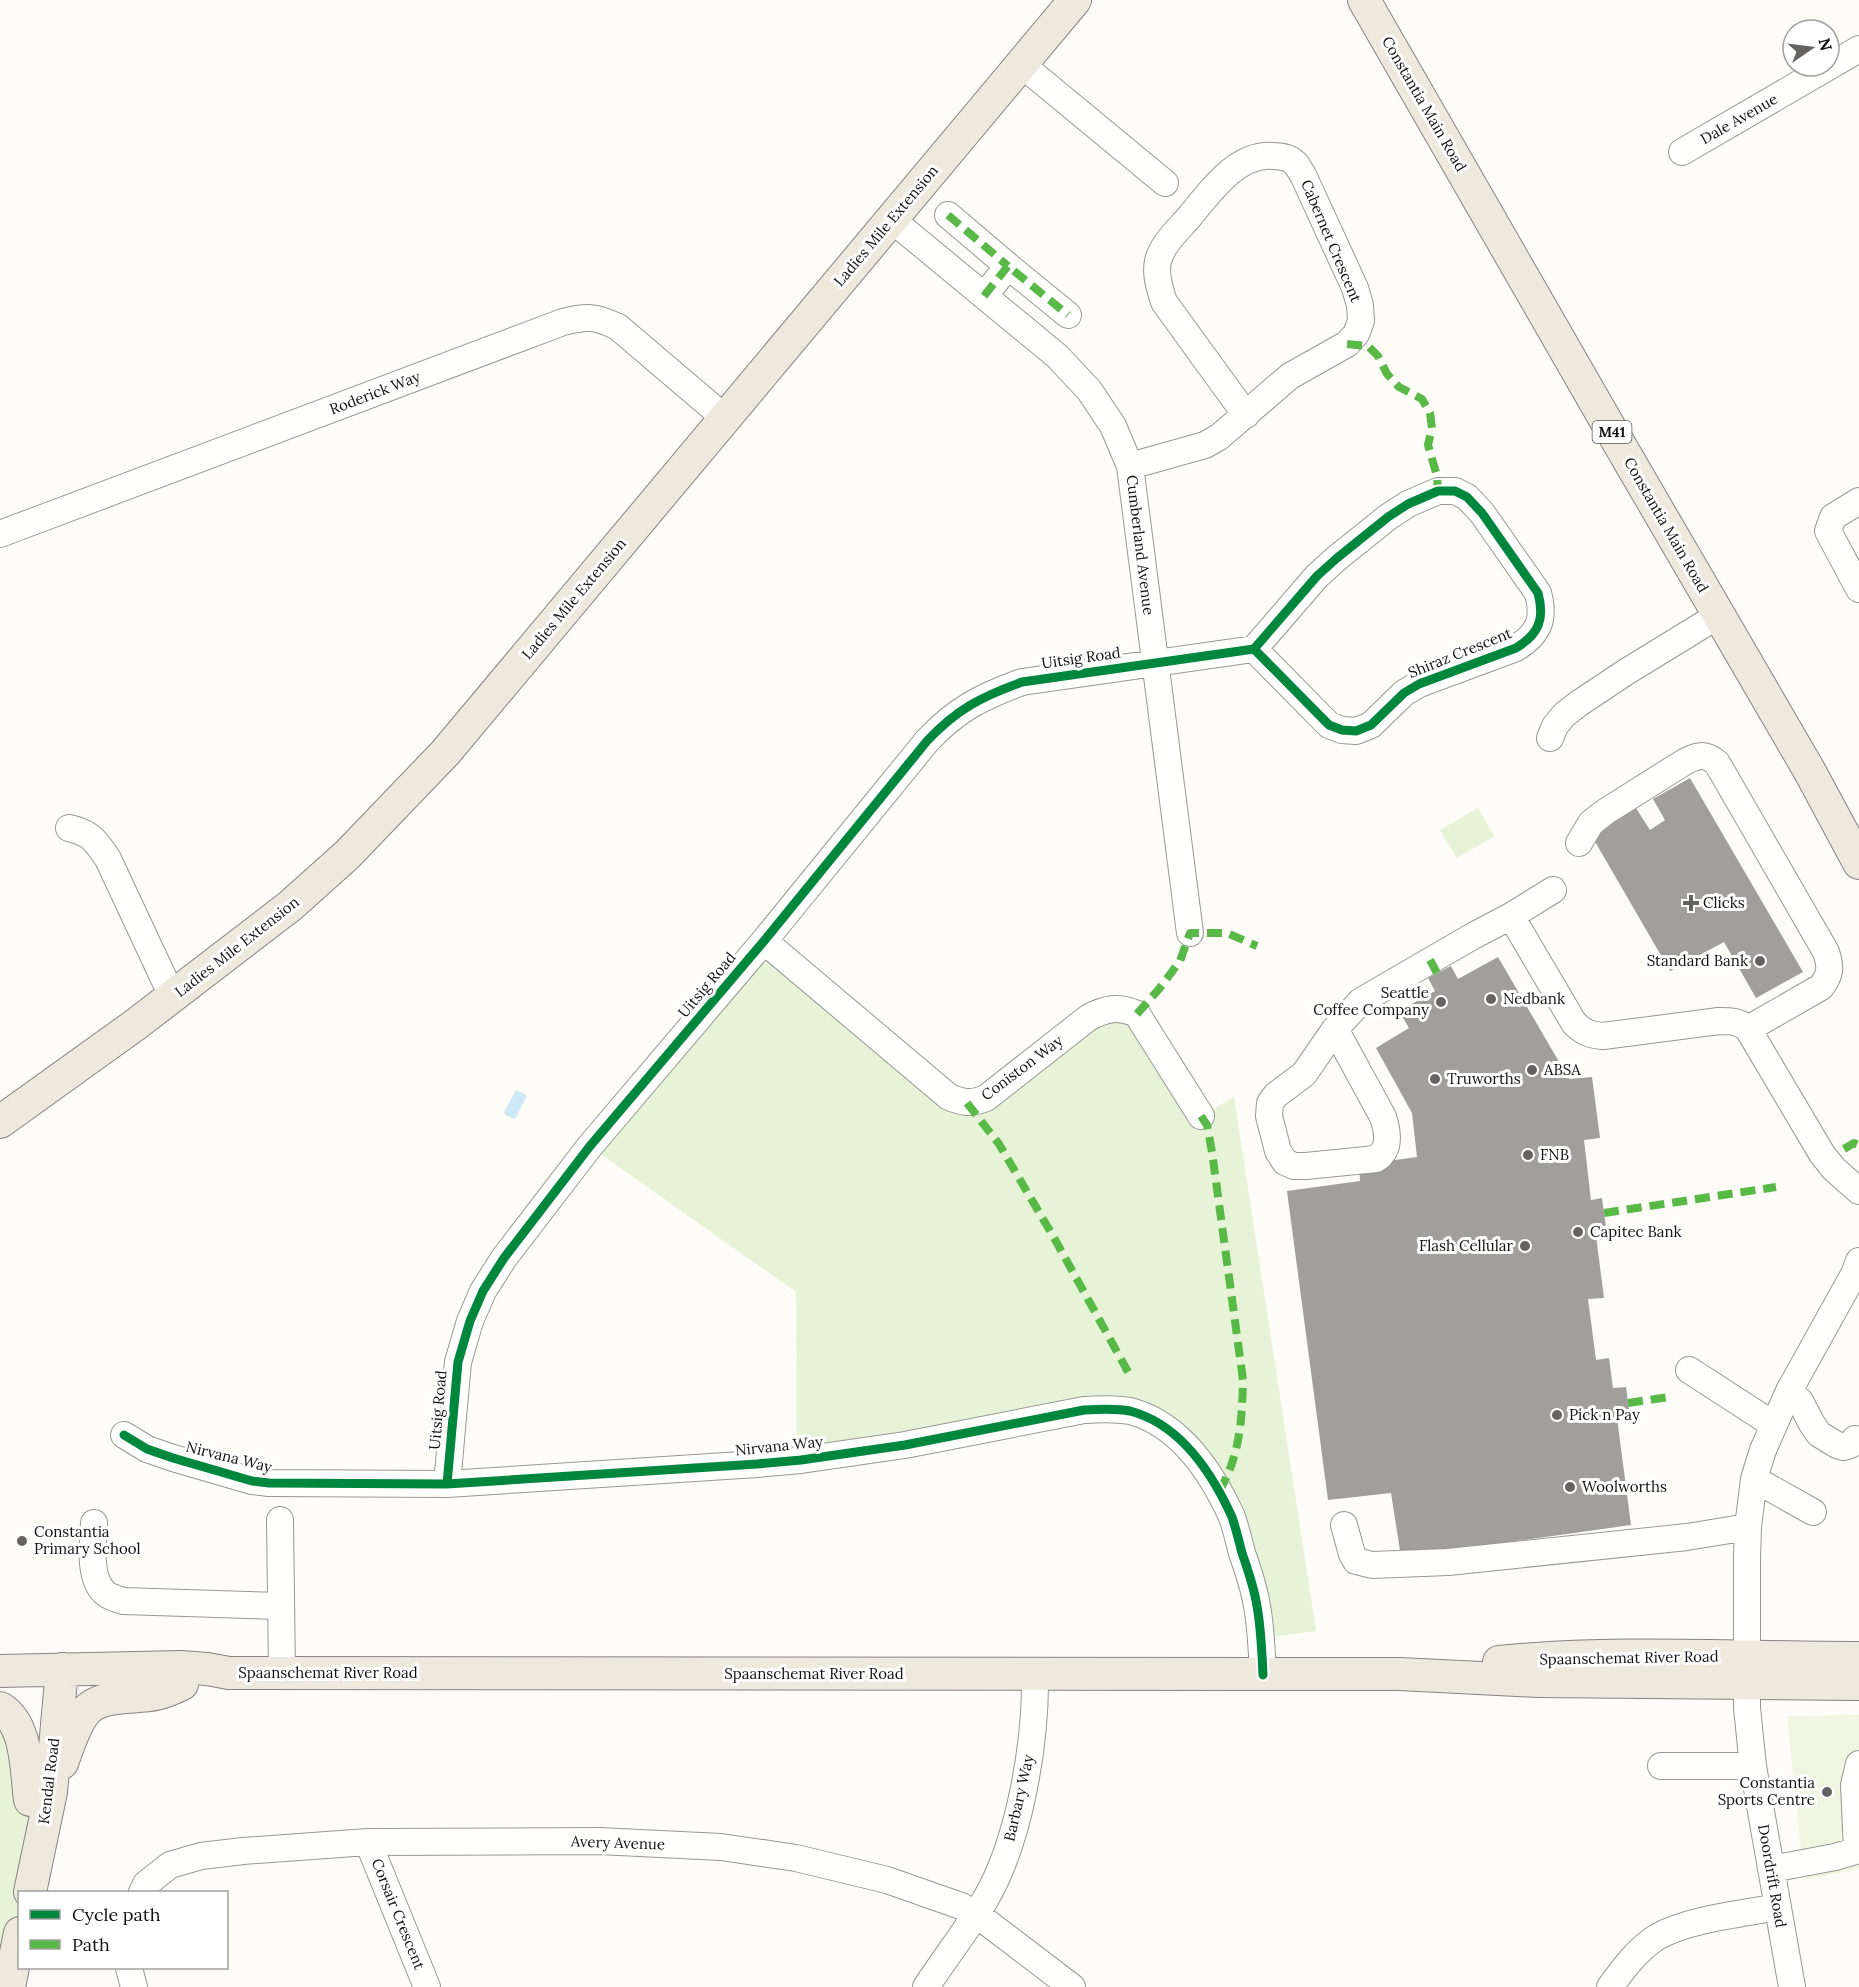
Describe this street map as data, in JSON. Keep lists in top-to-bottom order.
{
  "streets": {
    "main road": [
      "Constantia Main Road",
      "Ladies Mile Extension",
      "M41",
      "Spaanschemat River Road",
      "Kendal Road"
    ],
    "street": [
      "Dale Avenue",
      "Cabernet Crescent",
      "Roderick Way",
      "Cumberland Avenue",
      "Shiraz Crescent",
      "Uitsig Road",
      "Coniston Way",
      "Nirvana Way",
      "Barbary Way",
      "Avery Avenue",
      "Doordrift Road",
      "Corsair Crescent"
    ]
  },
  "crossings": [
    ["Ladies Mile Extension", "Roderick Way"],
    ["Ladies Mile Extension", "Cumberland Avenue"],
    ["Cabernet Crescent", "Cumberland Avenue"],
    ["Cumberland Avenue", "Uitsig Road"],
    ["Uitsig Road", "Coniston Way"],
    ["Uitsig Road", "Nirvana Way"],
    ["Nirvana Way", "Spaanschemat River Road"],
    ["Spaanschemat River Road", "Kendal Road"],
    ["Spaanschemat River Road", "Barbary Way"],
    ["Spaanschemat River Road", "Doordrift Road"],
    ["Barbary Way", "Avery Avenue"],
    ["Avery Avenue", "Corsair Crescent"]
  ],
  "places": {
    "health": ["Clicks"],
    "other": [
      "Standard Bank",
      "Nedbank",
      "Seattle Coffee Company",
      "ABSA",
      "Truworths",
      "FNB",
      "Capitec Bank",
      "Flash Cellular",
      "Pick n Pay",
      "Woolworths",
      "Constantia Primary School",
      "Constantia Sports Centre"
    ]
  },
  "legend": ["Cycle path", "Path"],
  "north": "right"
}
